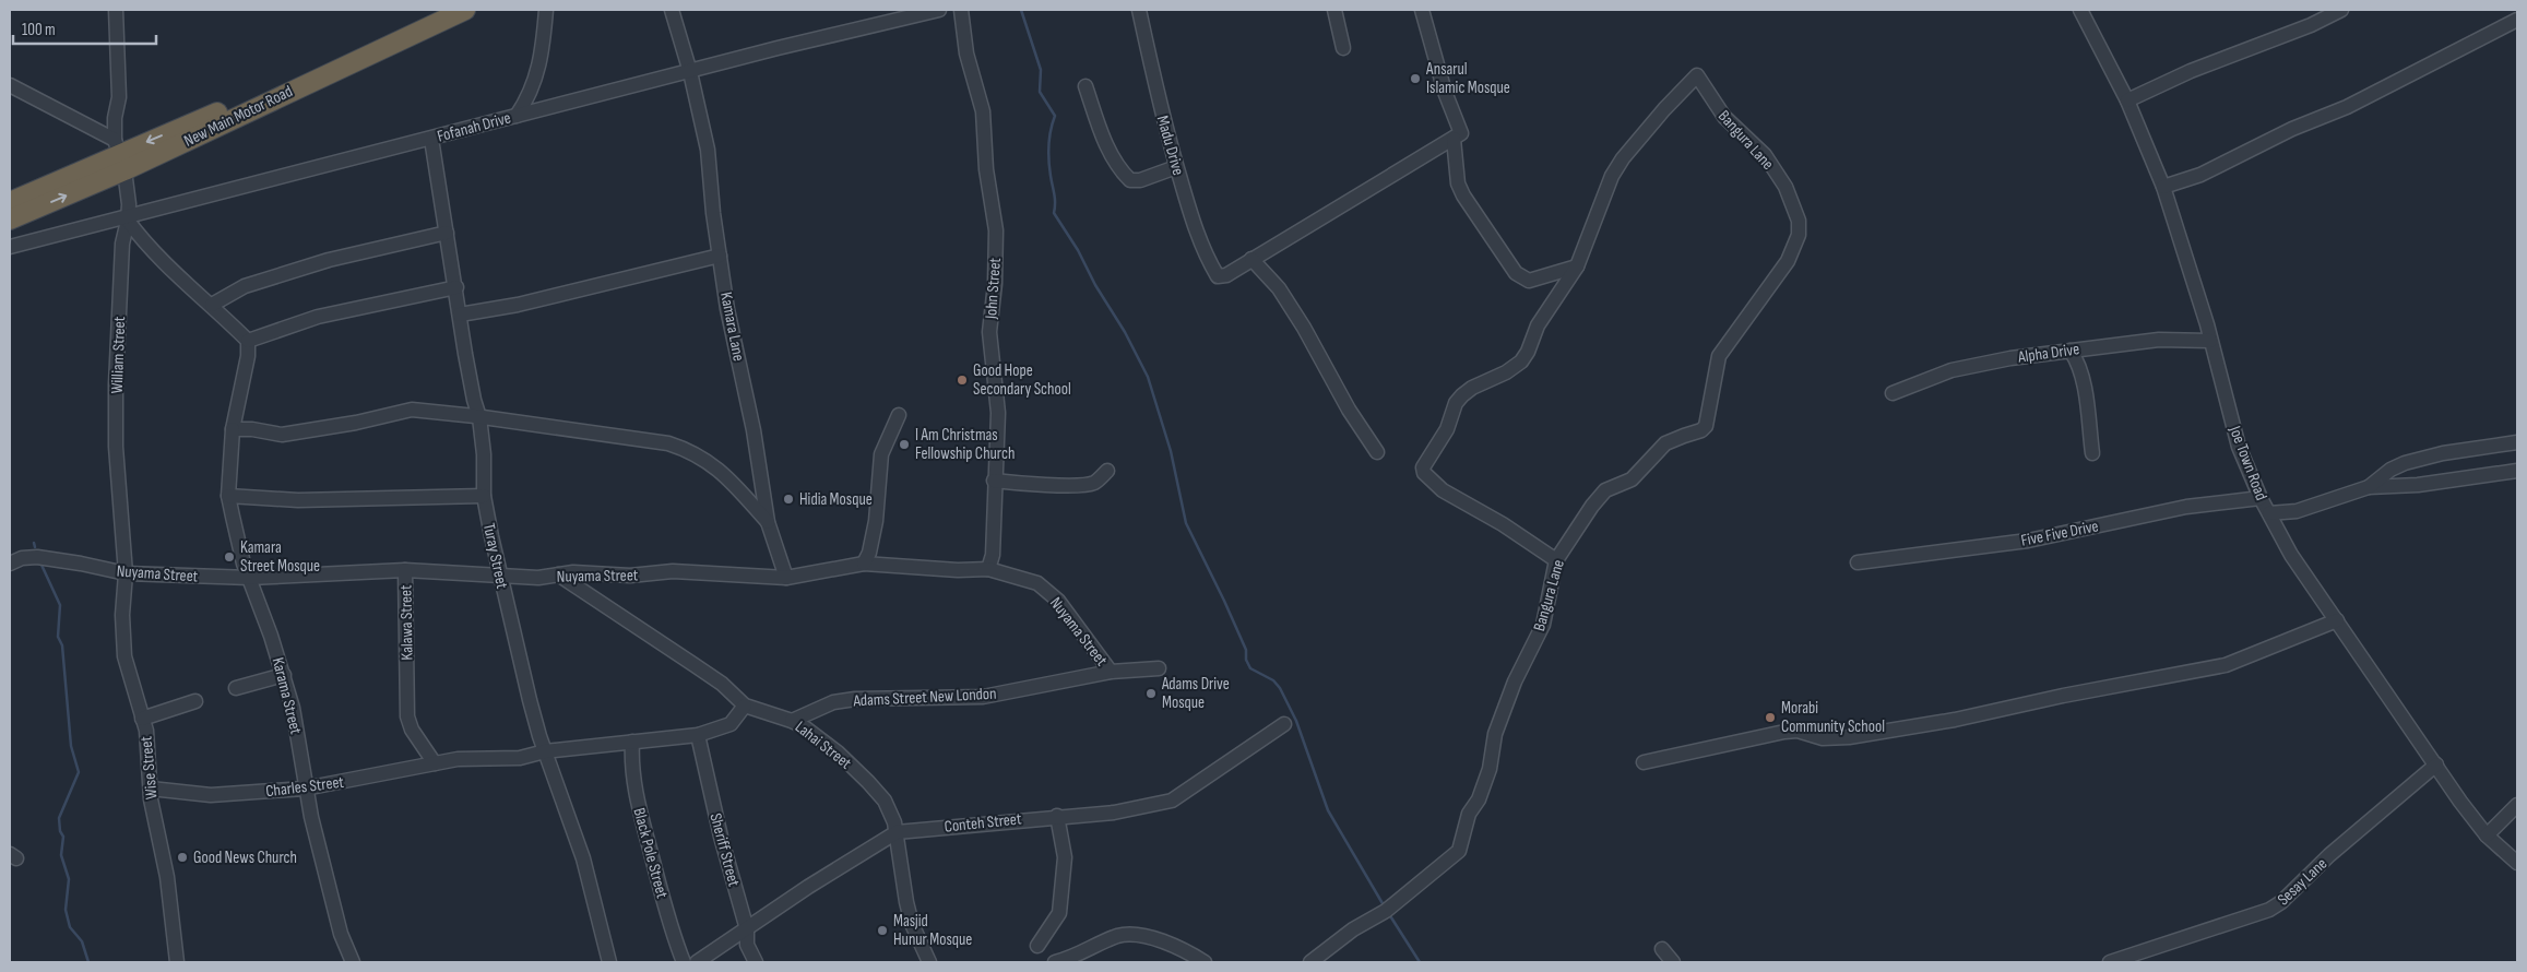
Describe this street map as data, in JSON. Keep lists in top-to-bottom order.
{
  "streets": {
    "highway": ["New Main Motor Road"],
    "street": [
      "Fofanah Drive",
      "Bangura Lane",
      "Madu Drive",
      "John Street",
      "Kamara Lane",
      "Alpha Drive",
      "William Street",
      "Joe Town Road",
      "Five Five Drive",
      "Turay Street",
      "Nuyama Street",
      "Kalawa Street",
      "Karama Street",
      "Adams Street New London",
      "Lahai Street",
      "Wise Street",
      "Charles Street",
      "Conteh Street",
      "Sheriff Street",
      "Black Pole Street",
      "Sesay Lane"
    ]
  },
  "crossings": [
    ["New Main Motor Road", "William Street"],
    ["Fofanah Drive", "Kamara Lane"],
    ["Fofanah Drive", "William Street"],
    ["Fofanah Drive", "Turay Street"],
    ["John Street", "Nuyama Street"],
    ["Kamara Lane", "Nuyama Street"],
    ["Alpha Drive", "Joe Town Road"],
    ["William Street", "Nuyama Street"],
    ["William Street", "Wise Street"],
    ["Joe Town Road", "Five Five Drive"],
    ["Joe Town Road", "Sesay Lane"],
    ["Turay Street", "Nuyama Street"],
    ["Turay Street", "Charles Street"],
    ["Nuyama Street", "Kalawa Street"],
    ["Nuyama Street", "Karama Street"],
    ["Nuyama Street", "Adams Street New London"],
    ["Nuyama Street", "Lahai Street"],
    ["Nuyama Street", "Wise Street"],
    ["Kalawa Street", "Charles Street"],
    ["Karama Street", "Charles Street"],
    ["Adams Street New London", "Lahai Street"],
    ["Lahai Street", "Charles Street"],
    ["Lahai Street", "Conteh Street"],
    ["Wise Street", "Charles Street"],
    ["Charles Street", "Sheriff Street"],
    ["Charles Street", "Black Pole Street"],
    ["Conteh Street", "Sheriff Street"]
  ],
  "places": [
    "Ansarul Islamic Mosque",
    "Good Hope Secondary School",
    "I Am Christmas Fellowship Church",
    "Hidia Mosque",
    "Kamara Street Mosque",
    "Adams Drive Mosque",
    "Morabi Community School",
    "Good News Church",
    "Masjid Hunur Mosque"
  ],
  "scale_bar": "100 m"
}
